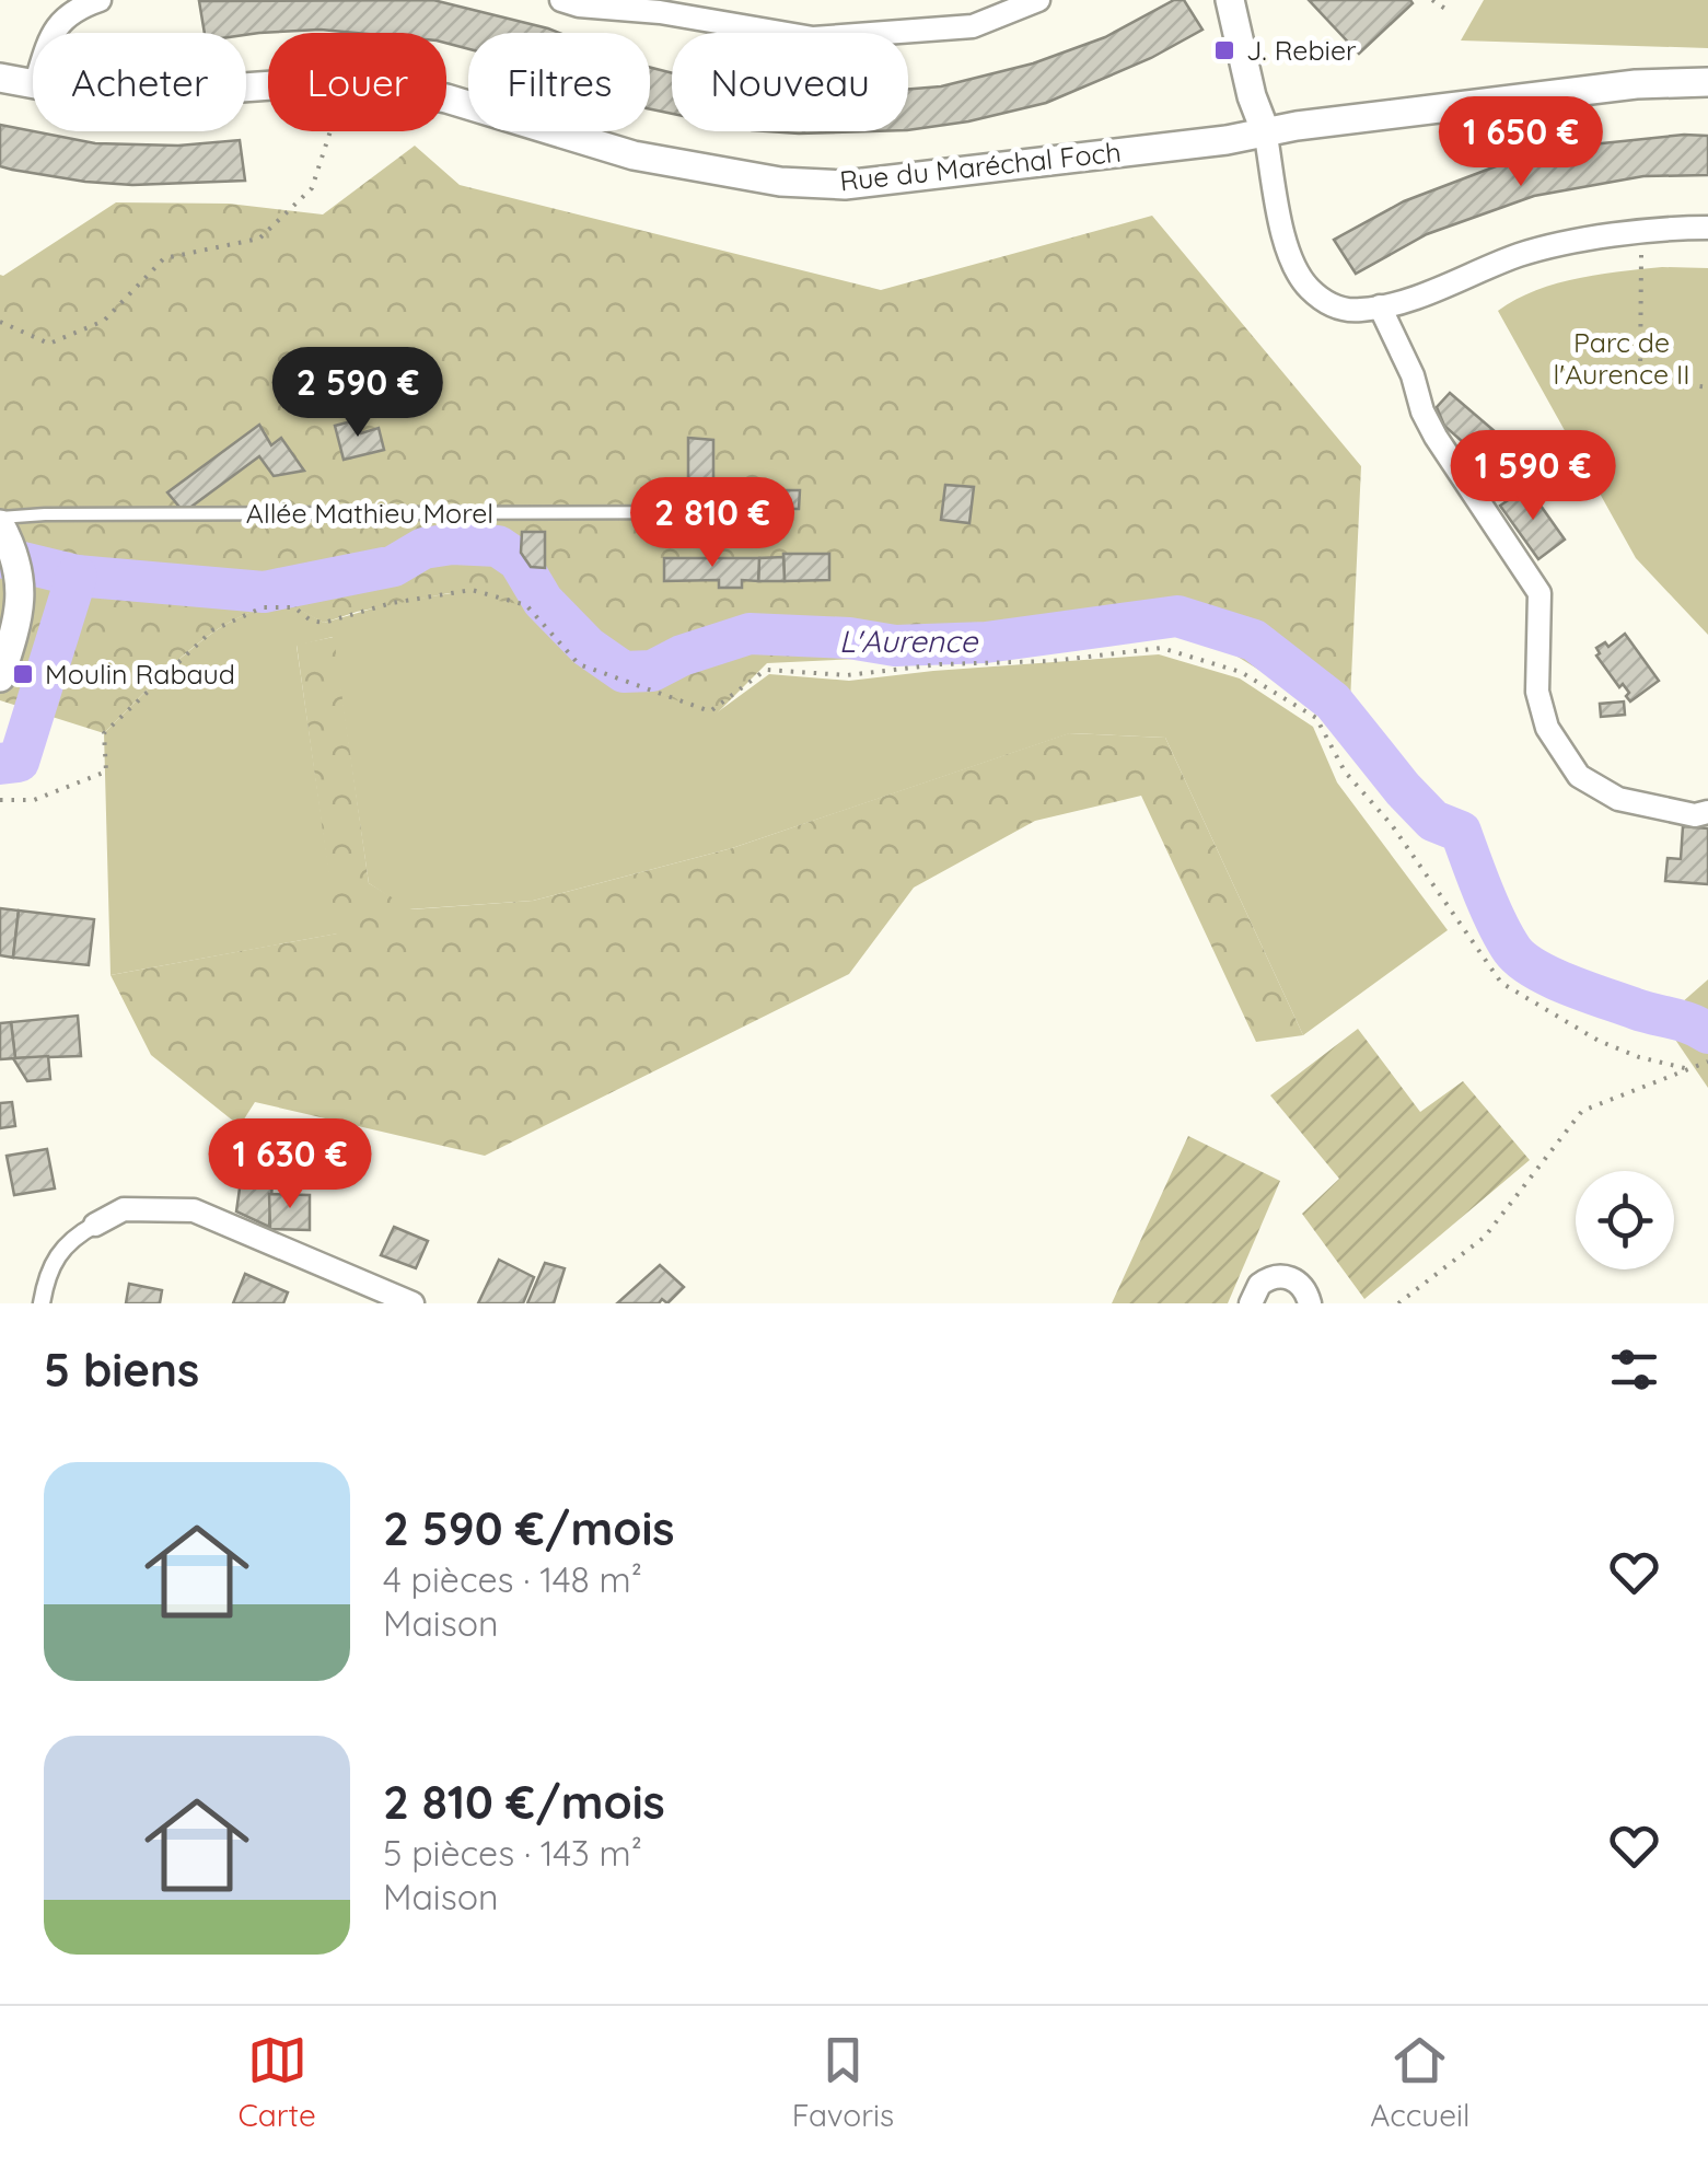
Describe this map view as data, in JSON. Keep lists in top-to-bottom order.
{
  "streets": {
    "street": ["Rue du Maréchal Foch"],
    "lane": ["Allée Mathieu Morel"]
  },
  "water": ["L'Aurence"],
  "parks": ["Parc de l'Aurence II"],
  "places": {
    "transit": ["J. Rebier", "Moulin Rabaud"]
  },
  "page": {
    "chip": [
      "Acheter",
      "Louer",
      "Filtres",
      "Nouveau"
    ],
    "price": [
      "1 650 €",
      "2 590 €",
      "1 590 €",
      "2 810 €",
      "1 630 €"
    ],
    "heading": "5 biens",
    "list": [
      {
        "name": "2 590 €/mois",
        "note": "4 pièces · 148 m² · Maison"
      },
      {
        "name": "2 810 €/mois",
        "note": "5 pièces · 143 m² · Maison"
      }
    ],
    "tabs": ["Carte", "Favoris", "Accueil"]
  }
}
